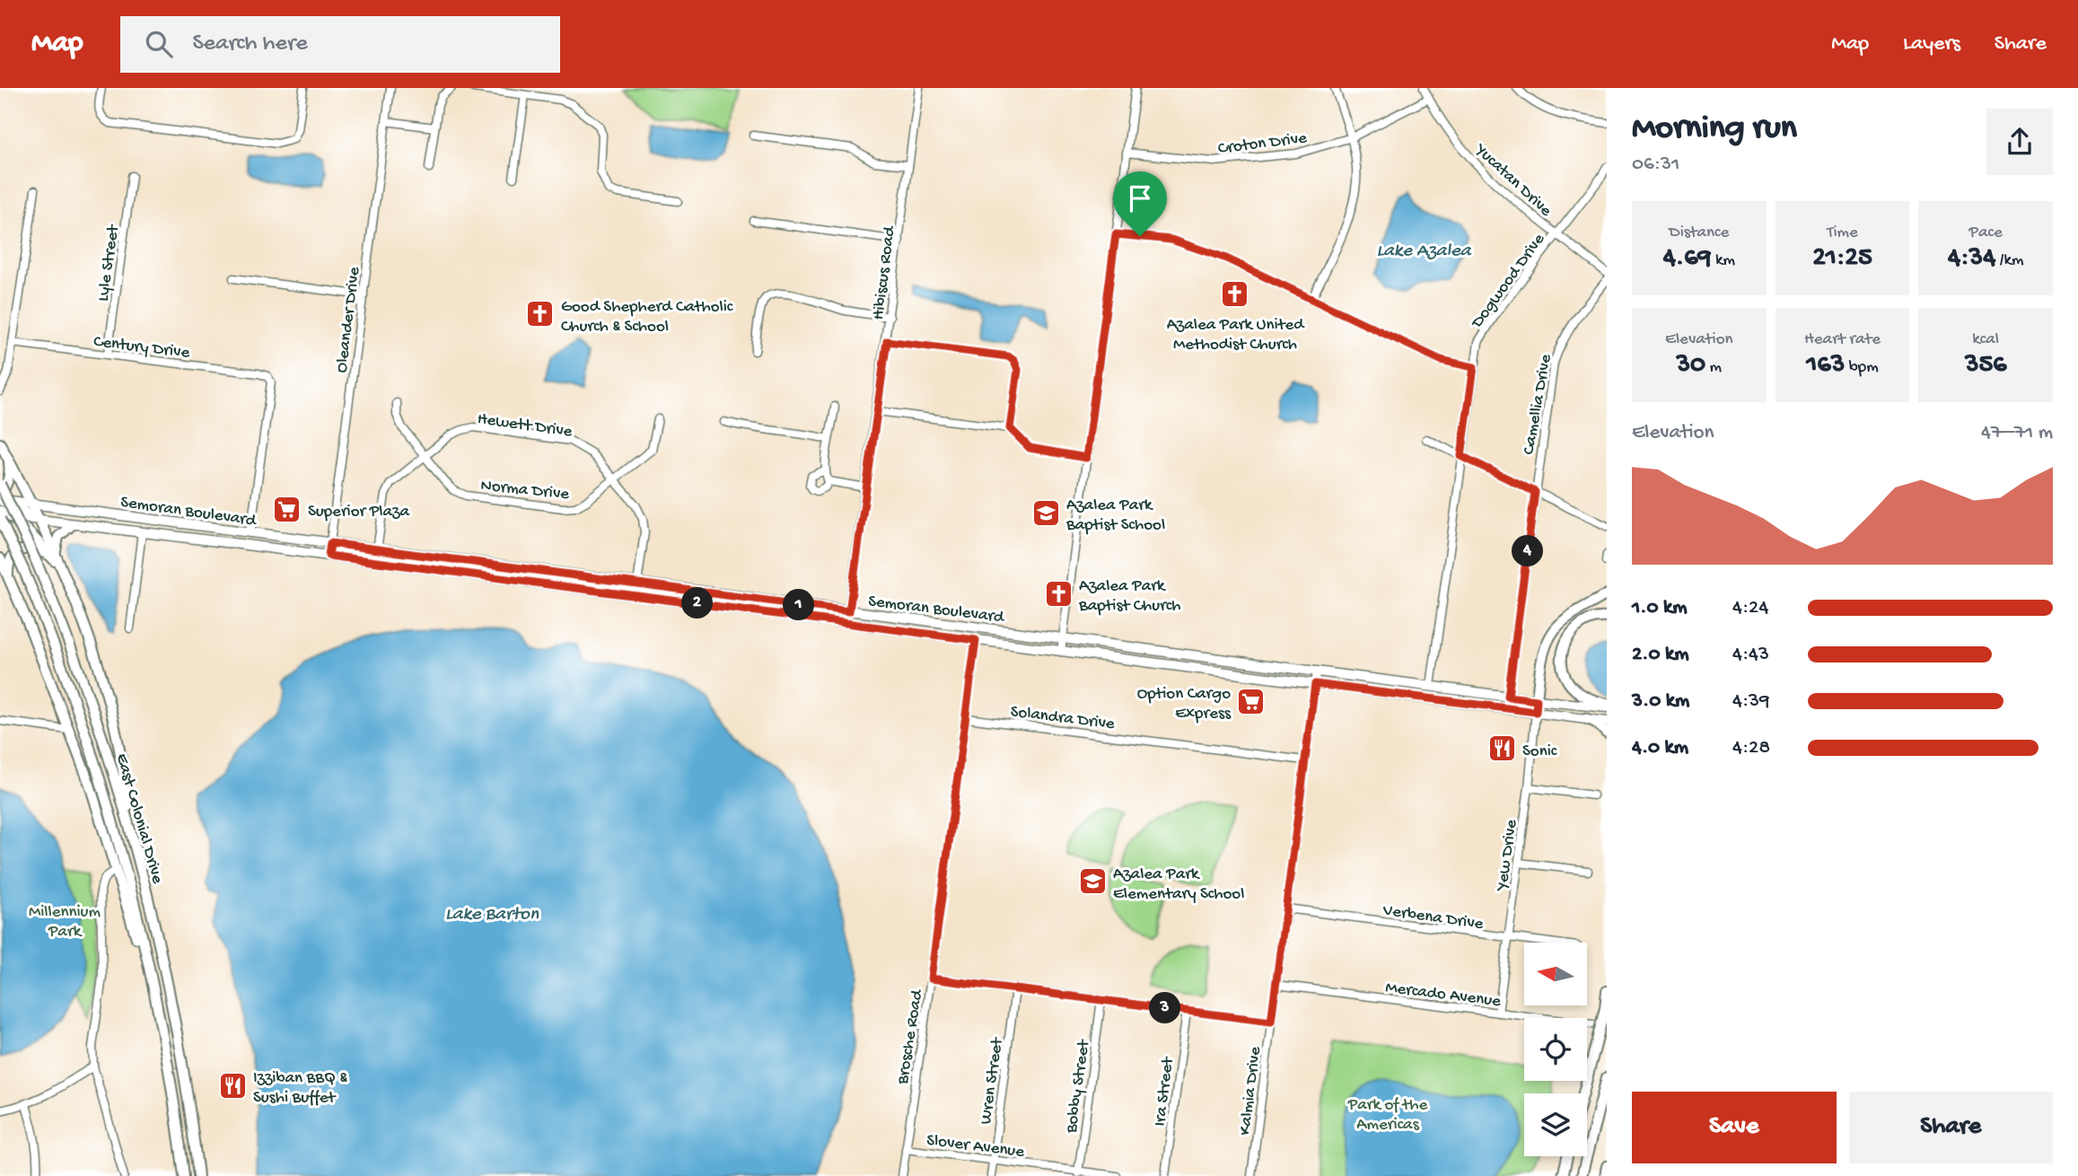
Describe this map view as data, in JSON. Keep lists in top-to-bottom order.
{
  "streets": {
    "highway": ["East Colonial Drive"],
    "main road": ["Semoran Boulevard", "Yew Drive"],
    "street": [
      "Croton Drive",
      "Yucatan Drive",
      "Lyle Street",
      "Hibiscus Road",
      "Dogwood Drive",
      "Oleander Drive",
      "Century Drive",
      "Camellia Drive",
      "Hewett Drive",
      "Norma Drive",
      "Solandra Drive",
      "Verbena Drive",
      "Mercado Avenue",
      "Brosche Road",
      "Wren Street",
      "Bobby Street",
      "Kalmia Drive",
      "Ira Street",
      "Slover Avenue"
    ]
  },
  "crossings": [
    ["Croton Drive", "Yucatan Drive"],
    ["Yucatan Drive", "Dogwood Drive"],
    ["Lyle Street", "Century Drive"],
    ["Hibiscus Road", "Semoran Boulevard"],
    ["Dogwood Drive", "Semoran Boulevard"],
    ["Oleander Drive", "Semoran Boulevard"],
    ["Century Drive", "Semoran Boulevard"],
    ["Camellia Drive", "Semoran Boulevard"],
    ["Hewett Drive", "Norma Drive"],
    ["Hewett Drive", "Semoran Boulevard"],
    ["Semoran Boulevard", "East Colonial Drive"],
    ["Semoran Boulevard", "Yew Drive"],
    ["Semoran Boulevard", "Brosche Road"],
    ["Semoran Boulevard", "Kalmia Drive"],
    ["Solandra Drive", "Brosche Road"],
    ["Solandra Drive", "Kalmia Drive"],
    ["Yew Drive", "Verbena Drive"],
    ["Yew Drive", "Mercado Avenue"],
    ["Verbena Drive", "Kalmia Drive"],
    ["Mercado Avenue", "Kalmia Drive"],
    ["Brosche Road", "Slover Avenue"],
    ["Wren Street", "Slover Avenue"],
    ["Bobby Street", "Slover Avenue"]
  ],
  "water": ["Lake Azalea", "Lake Barton"],
  "parks": ["Millennium Park", "Park of the Americas"],
  "places": {
    "church": ["Azalea Park United Methodist Church", "Good Shepherd Catholic Church & School", "Azalea Park Baptist Church"],
    "supermarket": ["Superior Plaza", "Option Cargo Express"],
    "school or university": ["Azalea Park Baptist School", "Azalea Park Elementary School"],
    "restaurant": ["Sonic", "Izziban BBQ & Sushi Buffet"]
  },
  "north": "left",
  "page": {
    "header": "Map",
    "search": "Search here",
    "nav": ["Map", "Layers", "Share"],
    "heading": ["Morning run", "06:31"],
    "stats": [
      ["Distance", "4.69 km"],
      ["Time", "21:25"],
      ["Pace", "4:34 /km"],
      ["Elevation", "30 m"],
      ["Heart rate", "163 bpm"],
      ["kcal", "356"]
    ],
    "chart": ["Elevation", "47–71 m"],
    "pins": [
      "4",
      "2",
      "1",
      "3"
    ],
    "list": [
      {
        "name": "1.0 km",
        "note": "4:24"
      },
      {
        "name": "2.0 km",
        "note": "4:43"
      },
      {
        "name": "3.0 km",
        "note": "4:39"
      },
      {
        "name": "4.0 km",
        "note": "4:28"
      }
    ],
    "buttons": ["Save", "Share"]
  }
}
